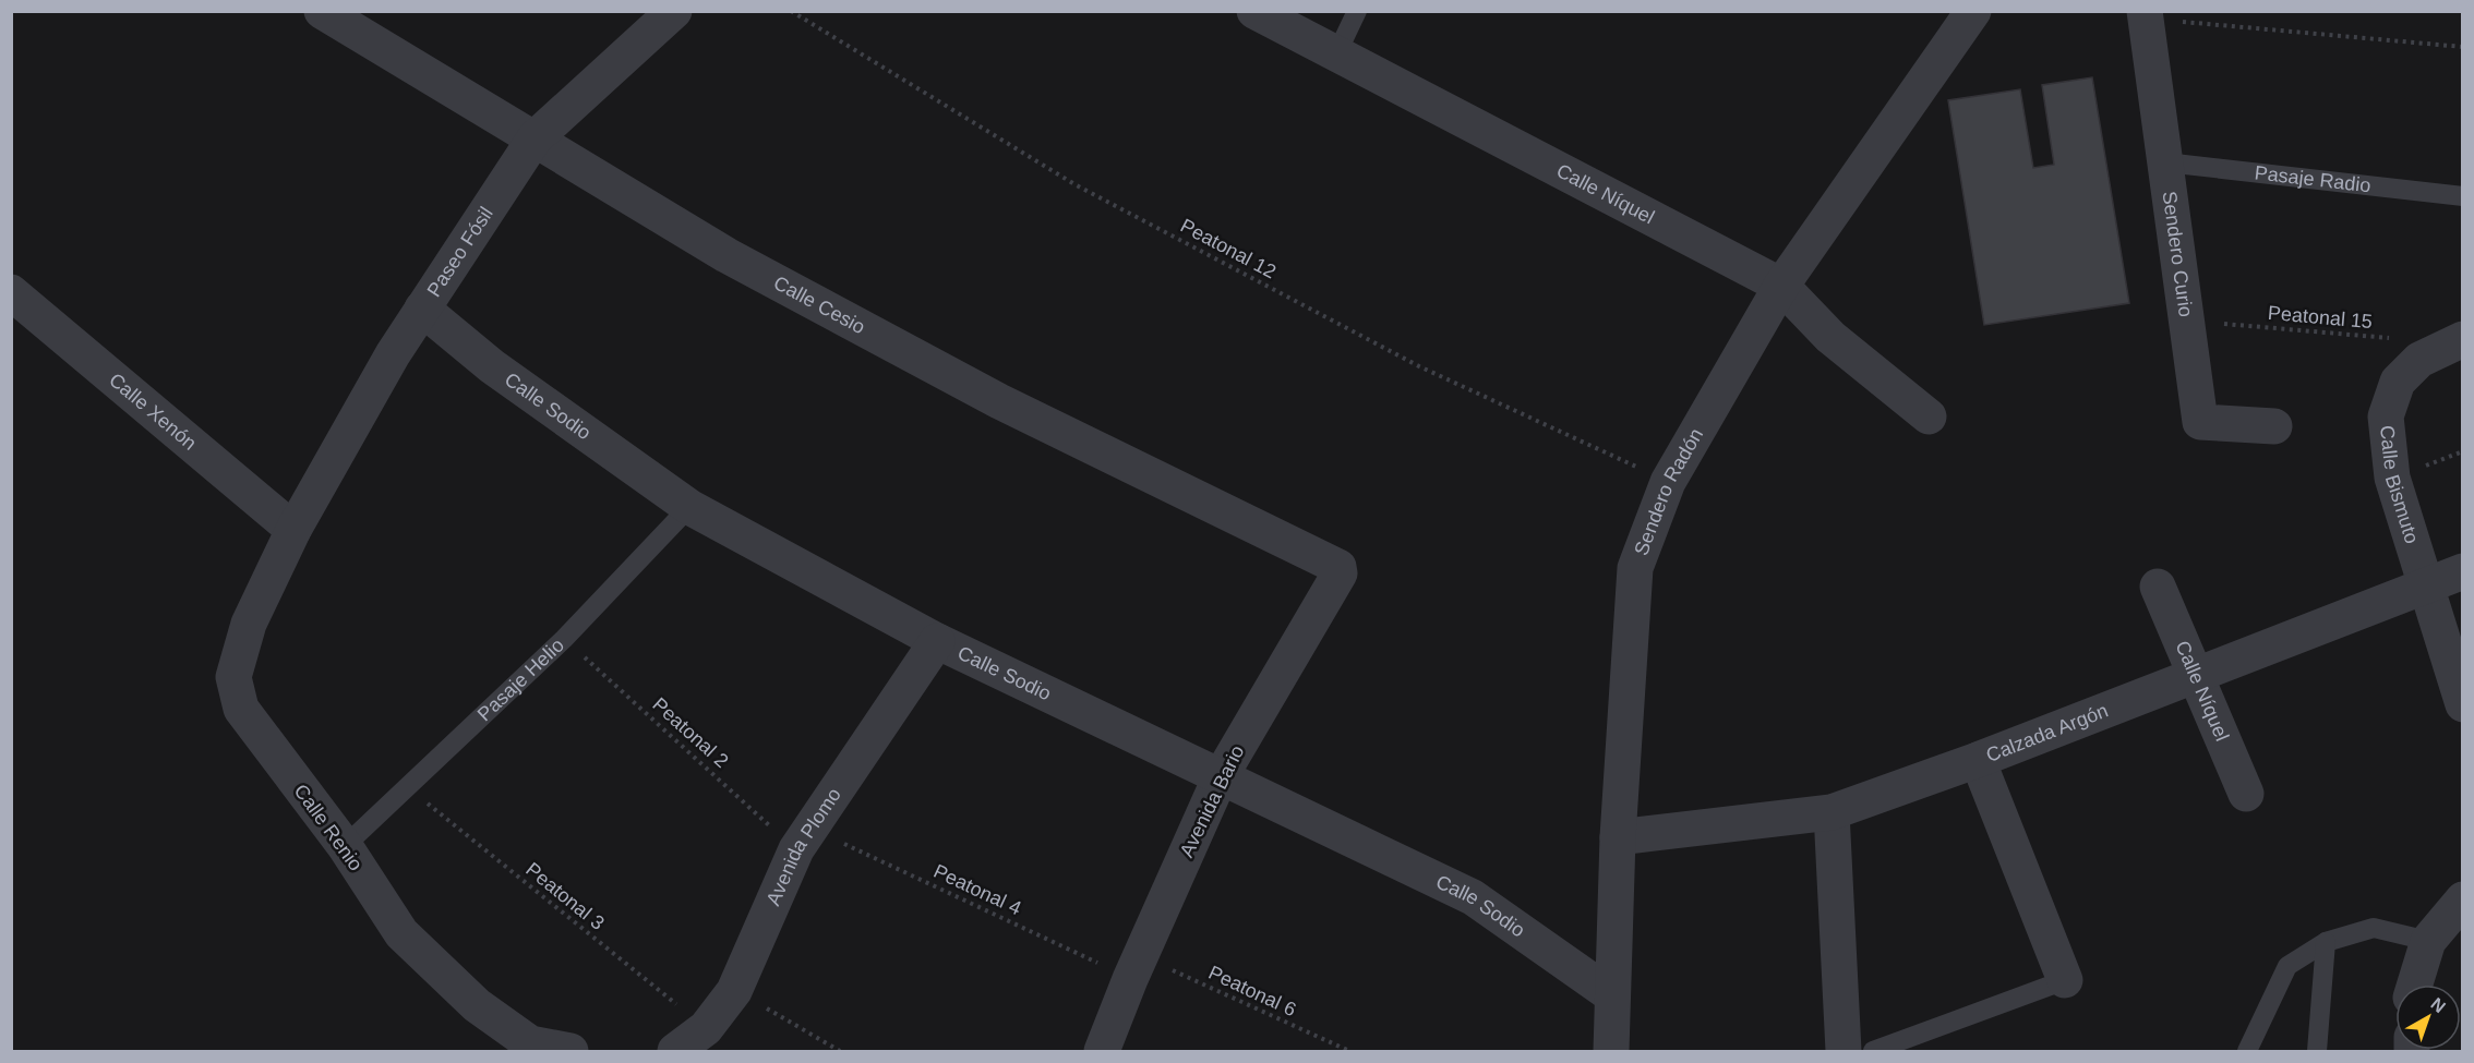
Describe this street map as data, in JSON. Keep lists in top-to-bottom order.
{
  "streets": {
    "street": [
      "Calle Níquel",
      "Paseo Fósil",
      "Sendero Curio",
      "Calle Cesio",
      "Calle Sodio",
      "Calle Xenón",
      "Calle Bismuto",
      "Sendero Radón",
      "Calzada Argón",
      "Avenida Bario",
      "Calle Renio",
      "Avenida Plomo"
    ],
    "lane": ["Pasaje Radio", "Pasaje Helio"],
    "path": [
      "Peatonal 12",
      "Peatonal 15",
      "Peatonal 2",
      "Peatonal 4",
      "Peatonal 3",
      "Peatonal 6"
    ]
  },
  "crossings": [
    ["Pasaje Radio", "Sendero Curio"],
    ["Calle Níquel", "Sendero Radón"],
    ["Calle Níquel", "Calzada Argón"],
    ["Peatonal 12", "Sendero Radón"],
    ["Paseo Fósil", "Calle Cesio"],
    ["Paseo Fósil", "Calle Sodio"],
    ["Paseo Fósil", "Calle Xenón"],
    ["Paseo Fósil", "Calle Renio"],
    ["Sendero Curio", "Peatonal 15"],
    ["Calle Cesio", "Avenida Bario"],
    ["Peatonal 15", "Calle Bismuto"],
    ["Calle Sodio", "Sendero Radón"],
    ["Calle Sodio", "Pasaje Helio"],
    ["Calle Sodio", "Avenida Bario"],
    ["Calle Sodio", "Avenida Plomo"],
    ["Calle Xenón", "Calle Renio"],
    ["Calle Bismuto", "Calzada Argón"],
    ["Sendero Radón", "Calzada Argón"],
    ["Pasaje Helio", "Peatonal 2"],
    ["Pasaje Helio", "Calle Renio"],
    ["Pasaje Helio", "Peatonal 3"],
    ["Peatonal 2", "Avenida Plomo"],
    ["Peatonal 2", "Peatonal 4"],
    ["Avenida Bario", "Peatonal 4"],
    ["Avenida Bario", "Peatonal 6"],
    ["Avenida Plomo", "Peatonal 4"],
    ["Avenida Plomo", "Peatonal 3"],
    ["Peatonal 4", "Peatonal 6"]
  ],
  "north": "top right"
}
